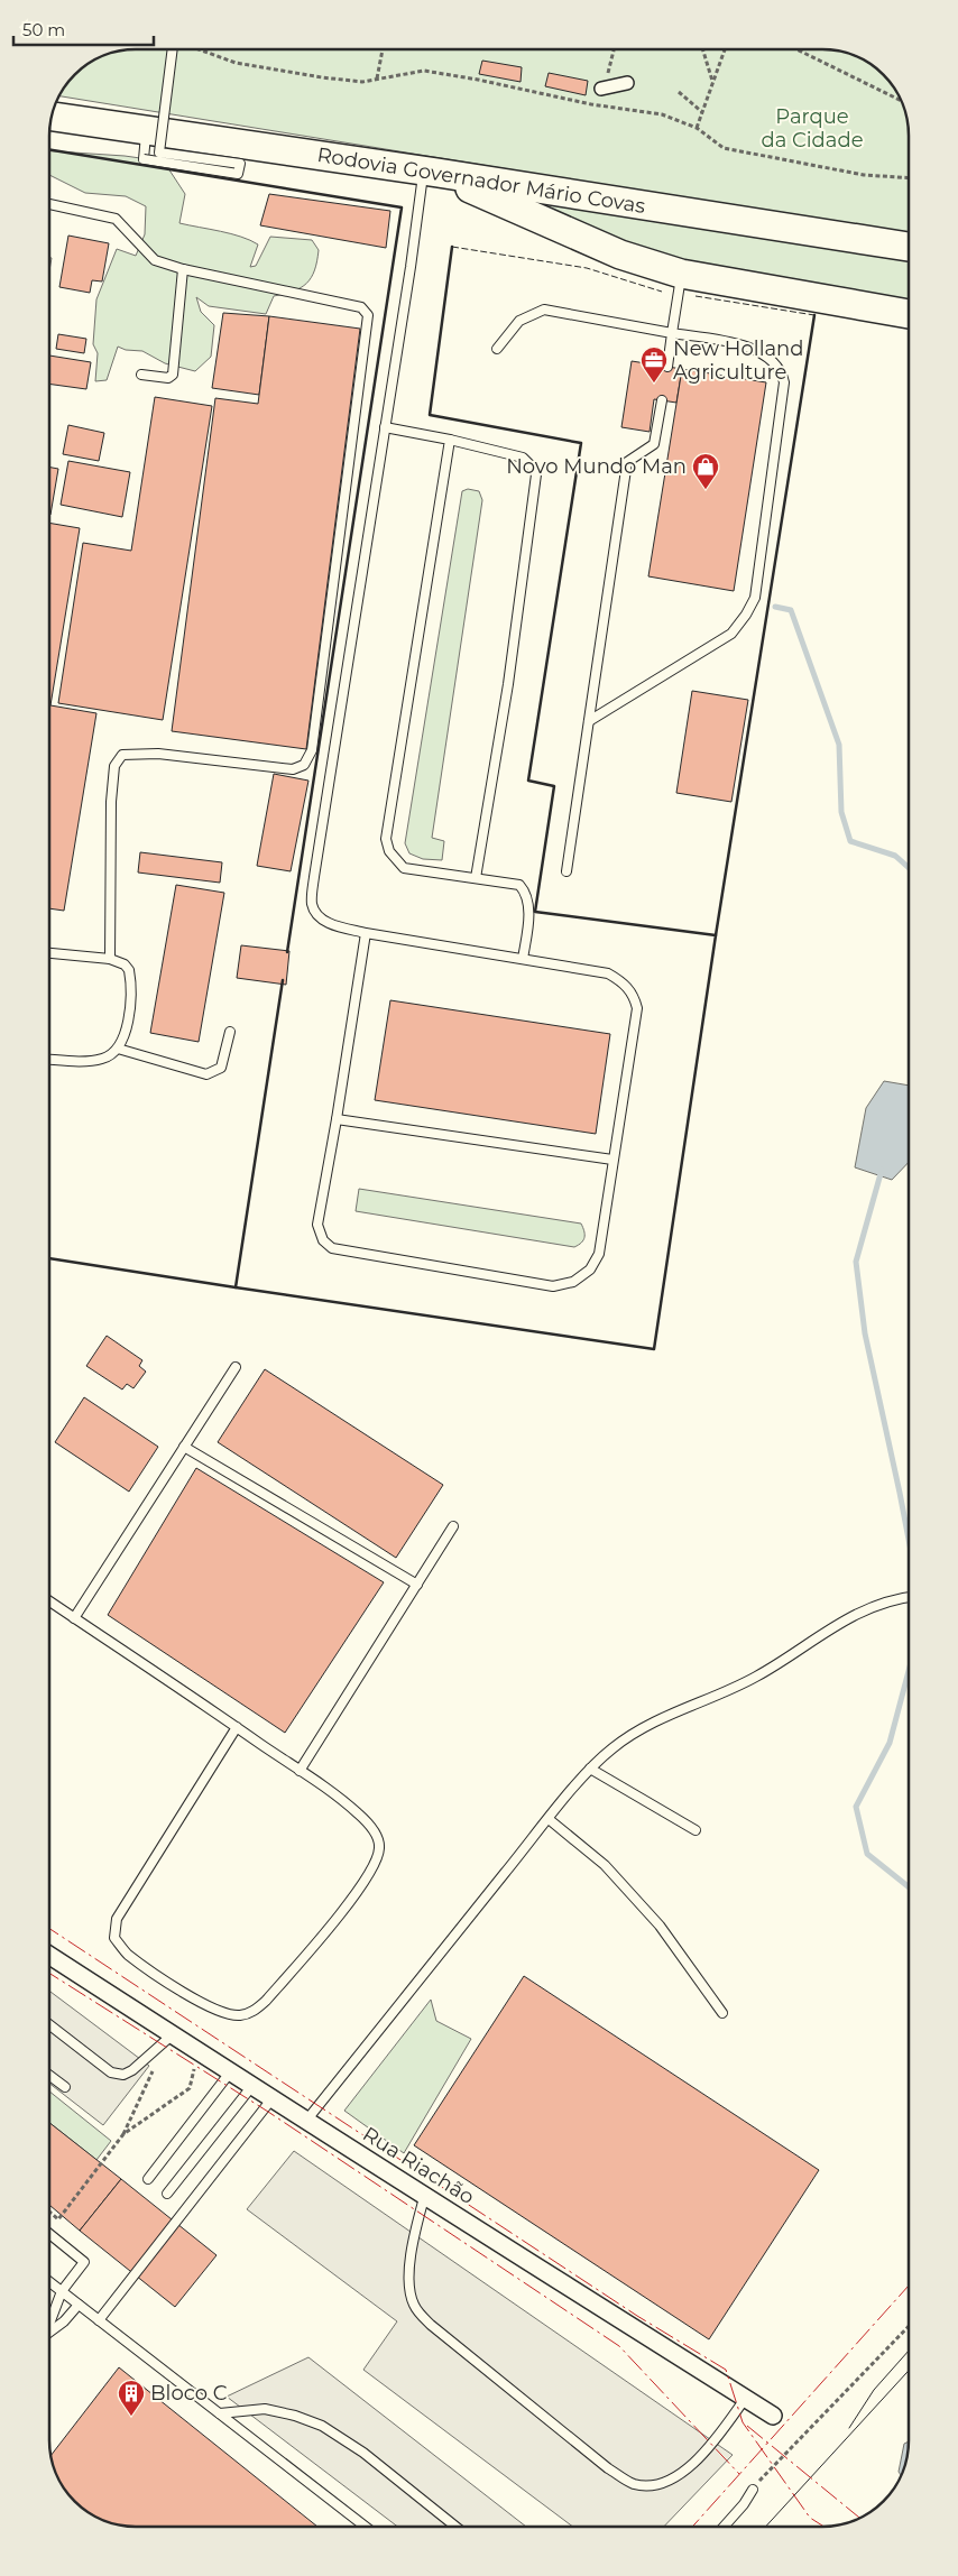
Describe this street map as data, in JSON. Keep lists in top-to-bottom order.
{
  "streets": {
    "highway": ["Rodovia Governador Mário Covas"],
    "street": ["Rua Riachão"]
  },
  "parks": ["Parque da Cidade"],
  "places": {
    "office": ["New Holland Agriculture"],
    "shop": ["Novo Mundo Man"],
    "building": ["Bloco C"]
  },
  "scale_bar": "50 m"
}
